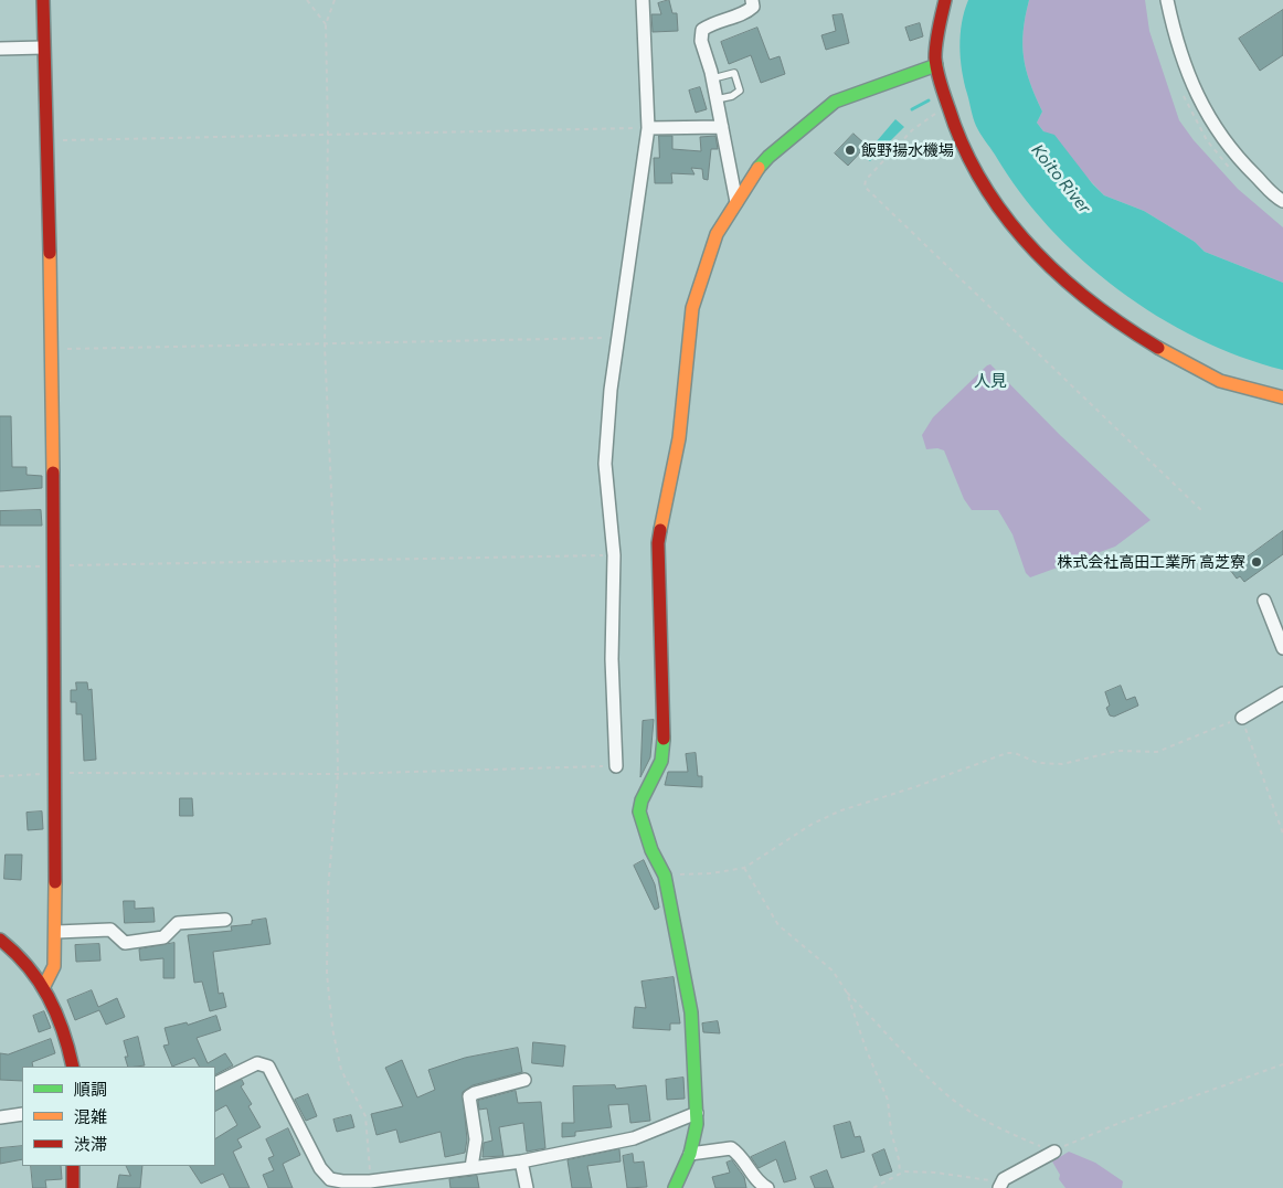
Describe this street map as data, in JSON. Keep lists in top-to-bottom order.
{
  "districts": ["人見"],
  "water": ["Koito River"],
  "places": ["飯野揚水機場", "株式会社高田工業所 高芝寮"],
  "legend": ["順調", "混雑", "渋滞"]
}
